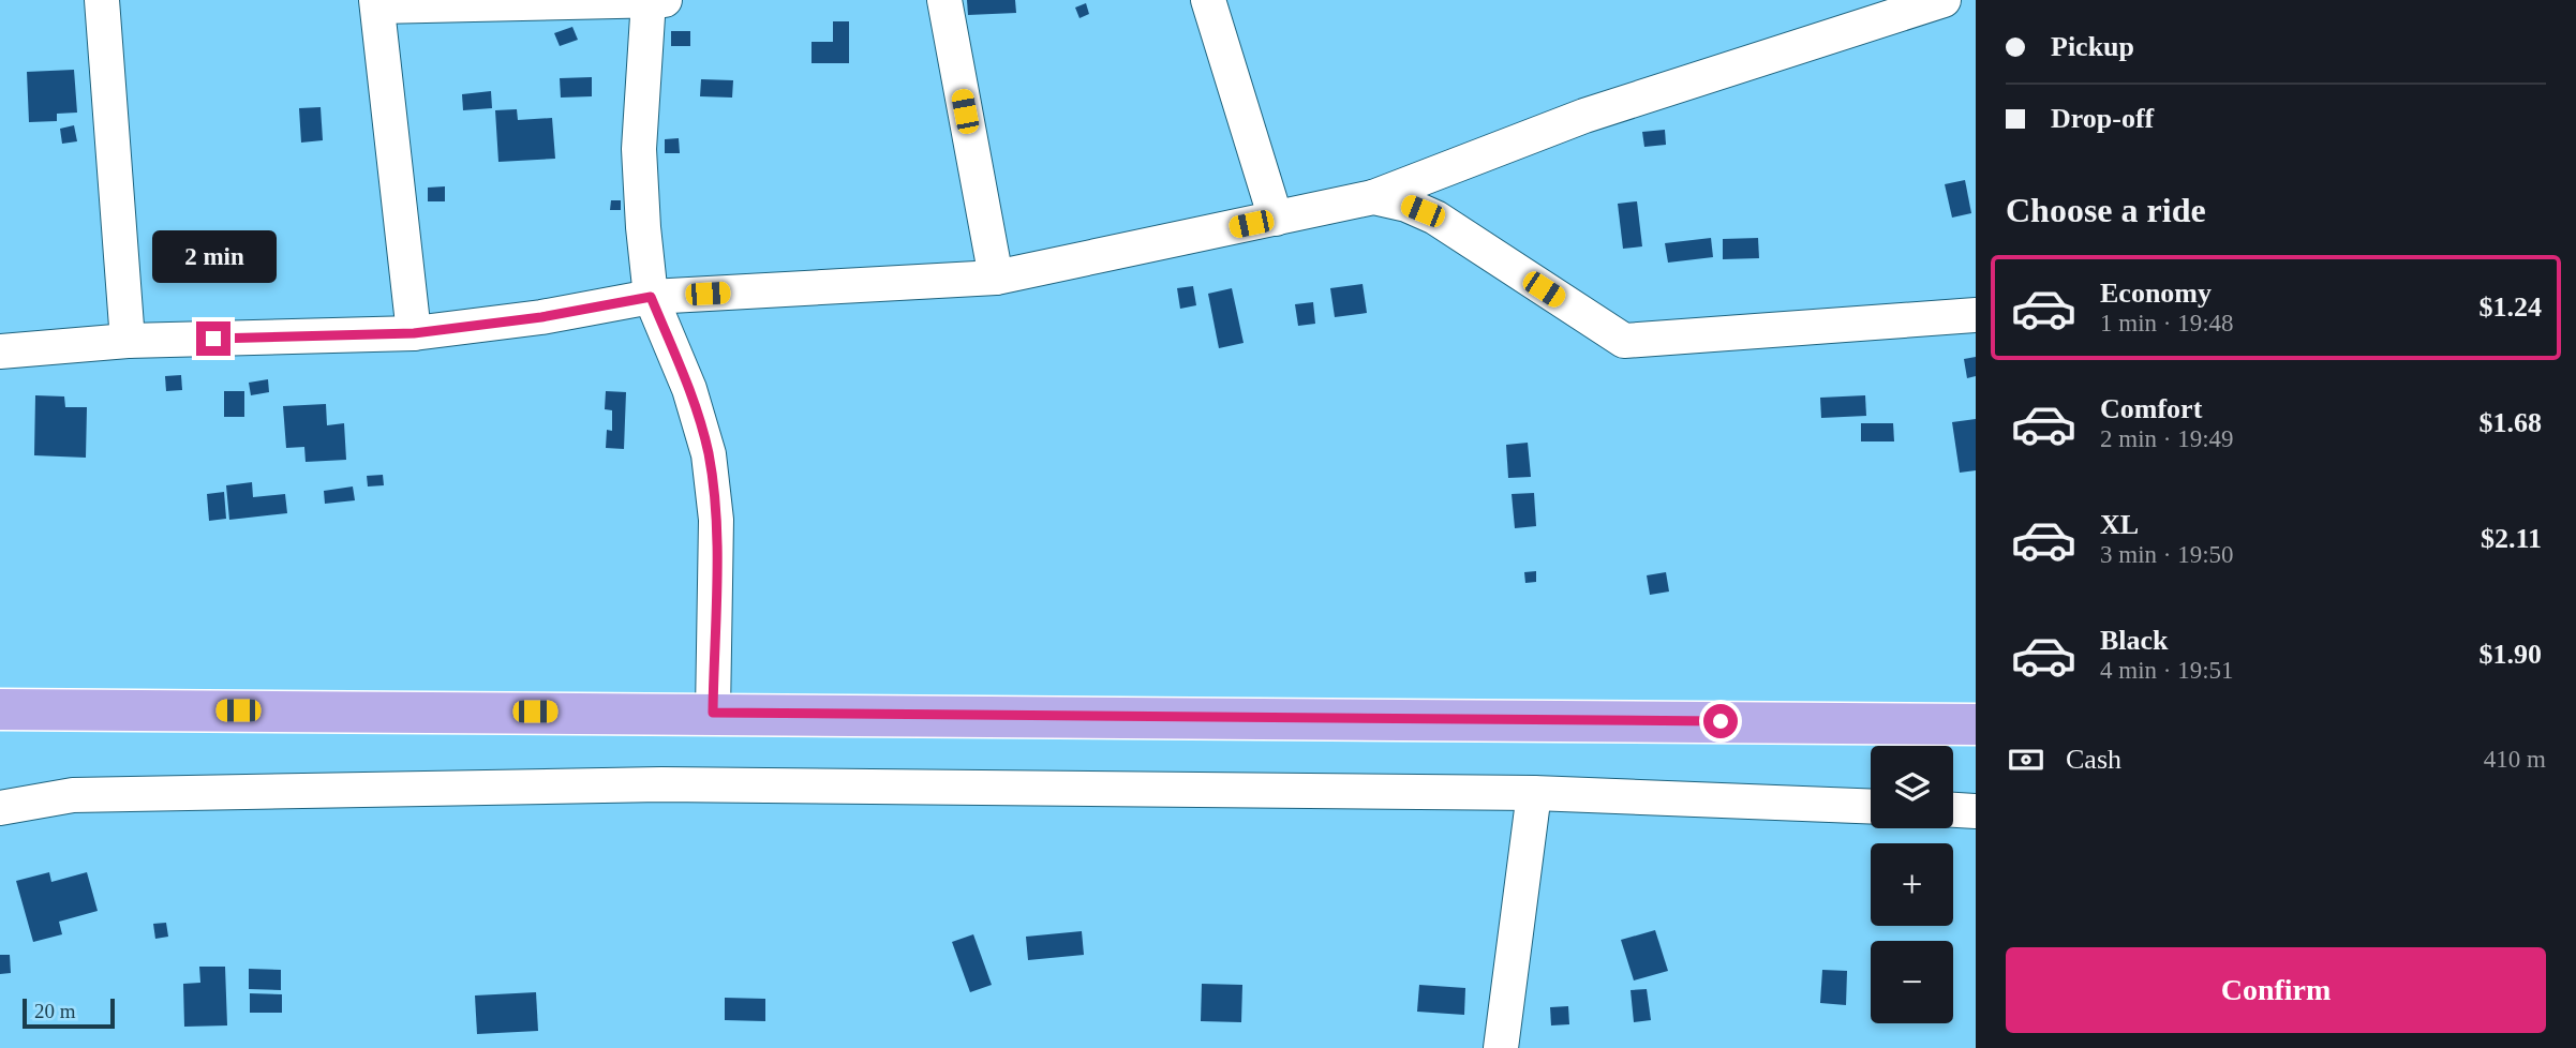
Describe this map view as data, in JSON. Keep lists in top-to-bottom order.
{
  "scale_bar": "20 m",
  "page": {
    "banner": ["Pickup", "Drop-off"],
    "heading": "Choose a ride",
    "bubble": "2 min",
    "list": [
      {
        "name": "Economy",
        "note": "1 min · 19:48",
        "value": "$1.24"
      },
      {
        "name": "Comfort",
        "note": "2 min · 19:49",
        "value": "$1.68"
      },
      {
        "name": "XL",
        "note": "3 min · 19:50",
        "value": "$2.11"
      },
      {
        "name": "Black",
        "note": "4 min · 19:51",
        "value": "$1.90"
      }
    ],
    "pay": ["Cash", "410 m"],
    "map_buttons": ["+", "−"],
    "buttons": "Confirm",
    "scale": "20 m"
  }
}
